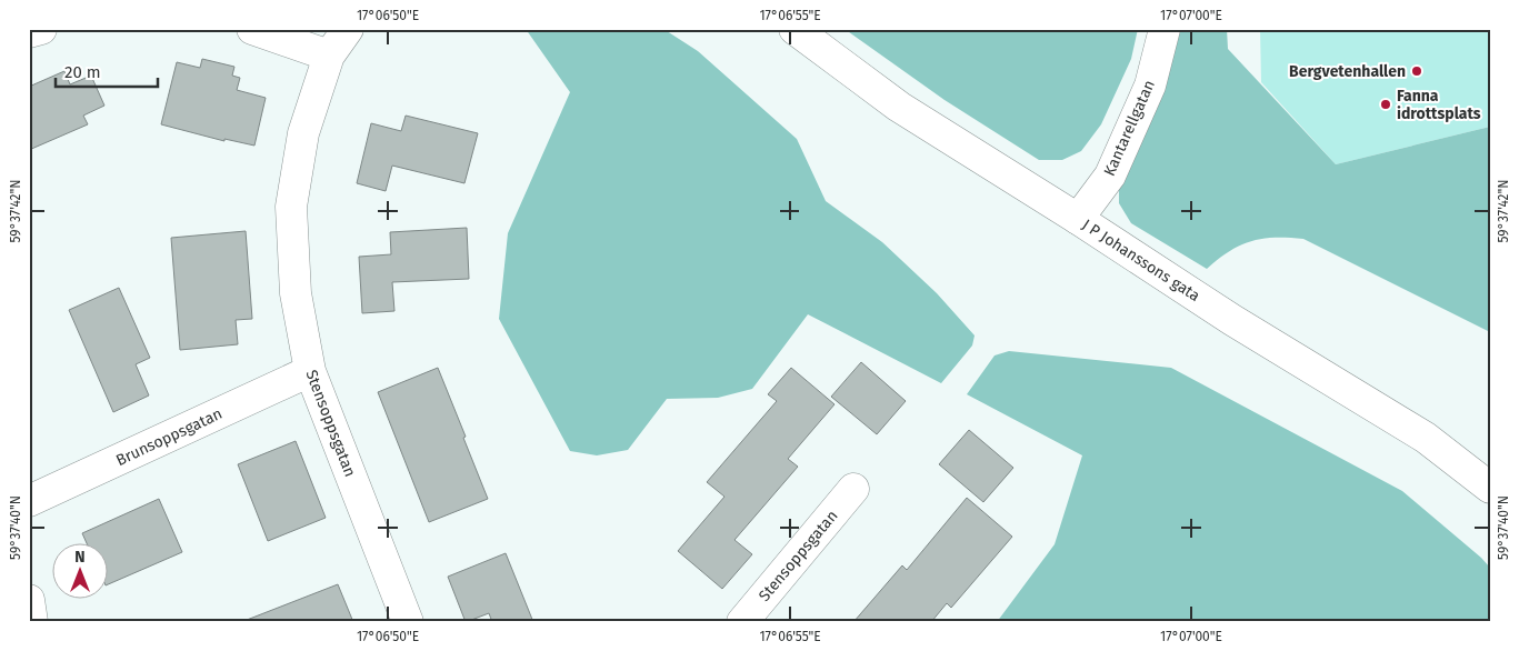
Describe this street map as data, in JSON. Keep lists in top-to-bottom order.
{
  "streets": {
    "street": [
      "Kantarellgatan",
      "J P Johanssons gata",
      "Stensoppsgatan",
      "Brunsoppsgatan"
    ]
  },
  "crossings": [
    ["Kantarellgatan", "J P Johanssons gata"],
    ["Stensoppsgatan", "Brunsoppsgatan"]
  ],
  "places": ["Bergvetenhallen", "Fanna idrottsplats"],
  "scale_bar": "20 m",
  "north": "top",
  "coordinates": [
    "17°06'50\"E",
    "17°06'55\"E",
    "17°07'00\"E",
    "59°37'42\"N",
    "59°37'40\"N"
  ]
}
